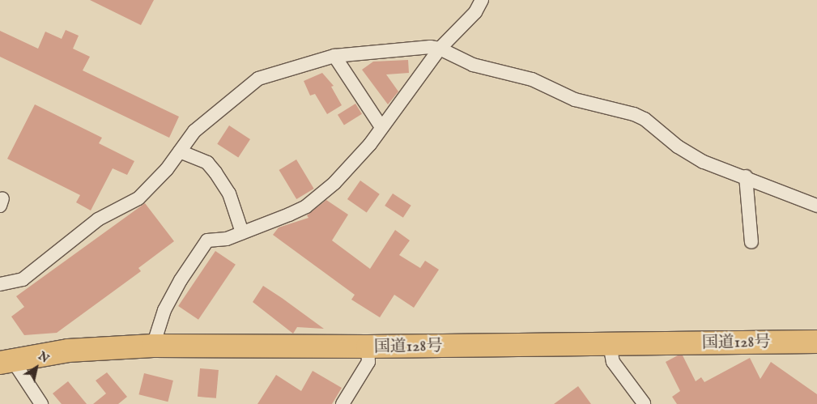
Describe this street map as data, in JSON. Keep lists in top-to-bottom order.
{
  "streets": {
    "highway": ["国道128号"]
  },
  "north": "top right"
}
